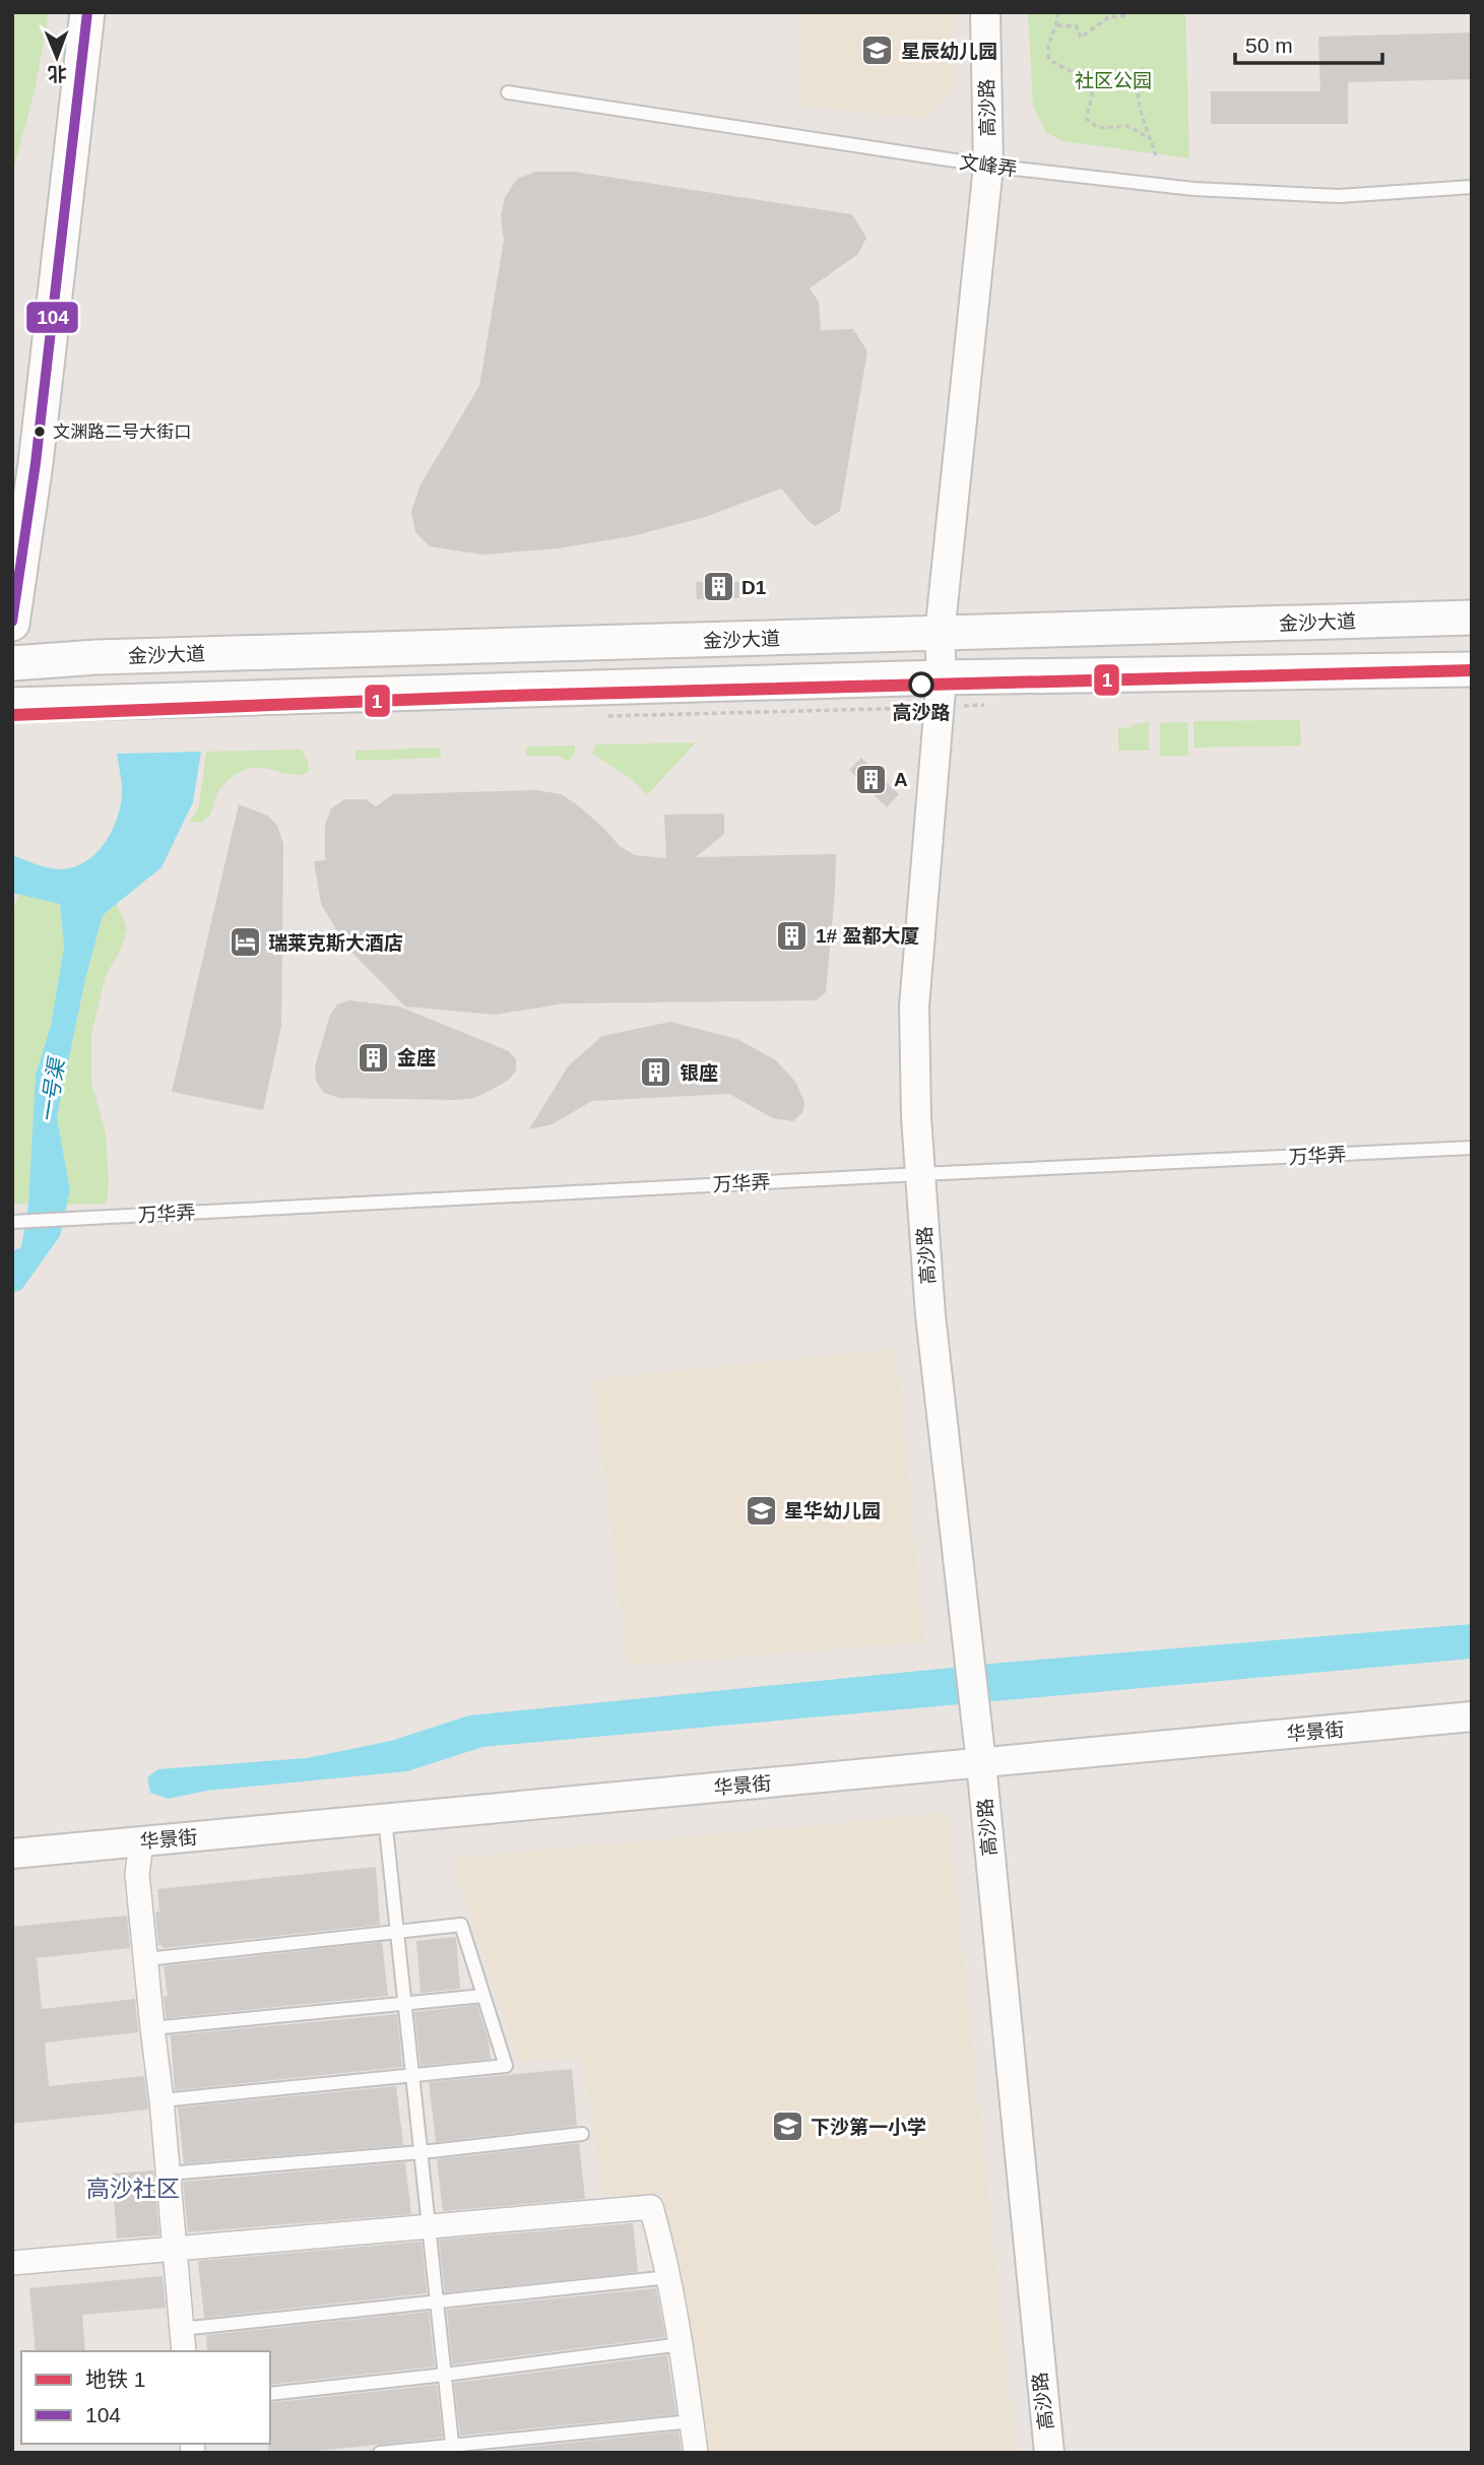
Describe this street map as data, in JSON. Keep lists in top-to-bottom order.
{
  "streets": {
    "main road": ["金沙大道"],
    "street": ["高沙路", "华景街"],
    "lane": ["文峰弄", "万华弄"]
  },
  "crossings": [
    ["高沙路", "文峰弄"],
    ["高沙路", "金沙大道"],
    ["高沙路", "万华弄"],
    ["高沙路", "华景街"]
  ],
  "districts": ["高沙社区"],
  "water": ["一号渠"],
  "parks": ["社区公园"],
  "places": {
    "school or university": ["星辰幼儿园", "星华幼儿园", "下沙第一小学"],
    "other": ["文渊路二号大街口", "高沙路"],
    "building": [
      "D1",
      "A",
      "1# 盈都大厦",
      "金座",
      "银座"
    ],
    "hotel": ["瑞莱克斯大酒店"]
  },
  "lines": ["transit line 104", "metro line 1"],
  "legend": ["地铁 1", "104"],
  "scale_bar": "50 m",
  "north": "bottom"
}
